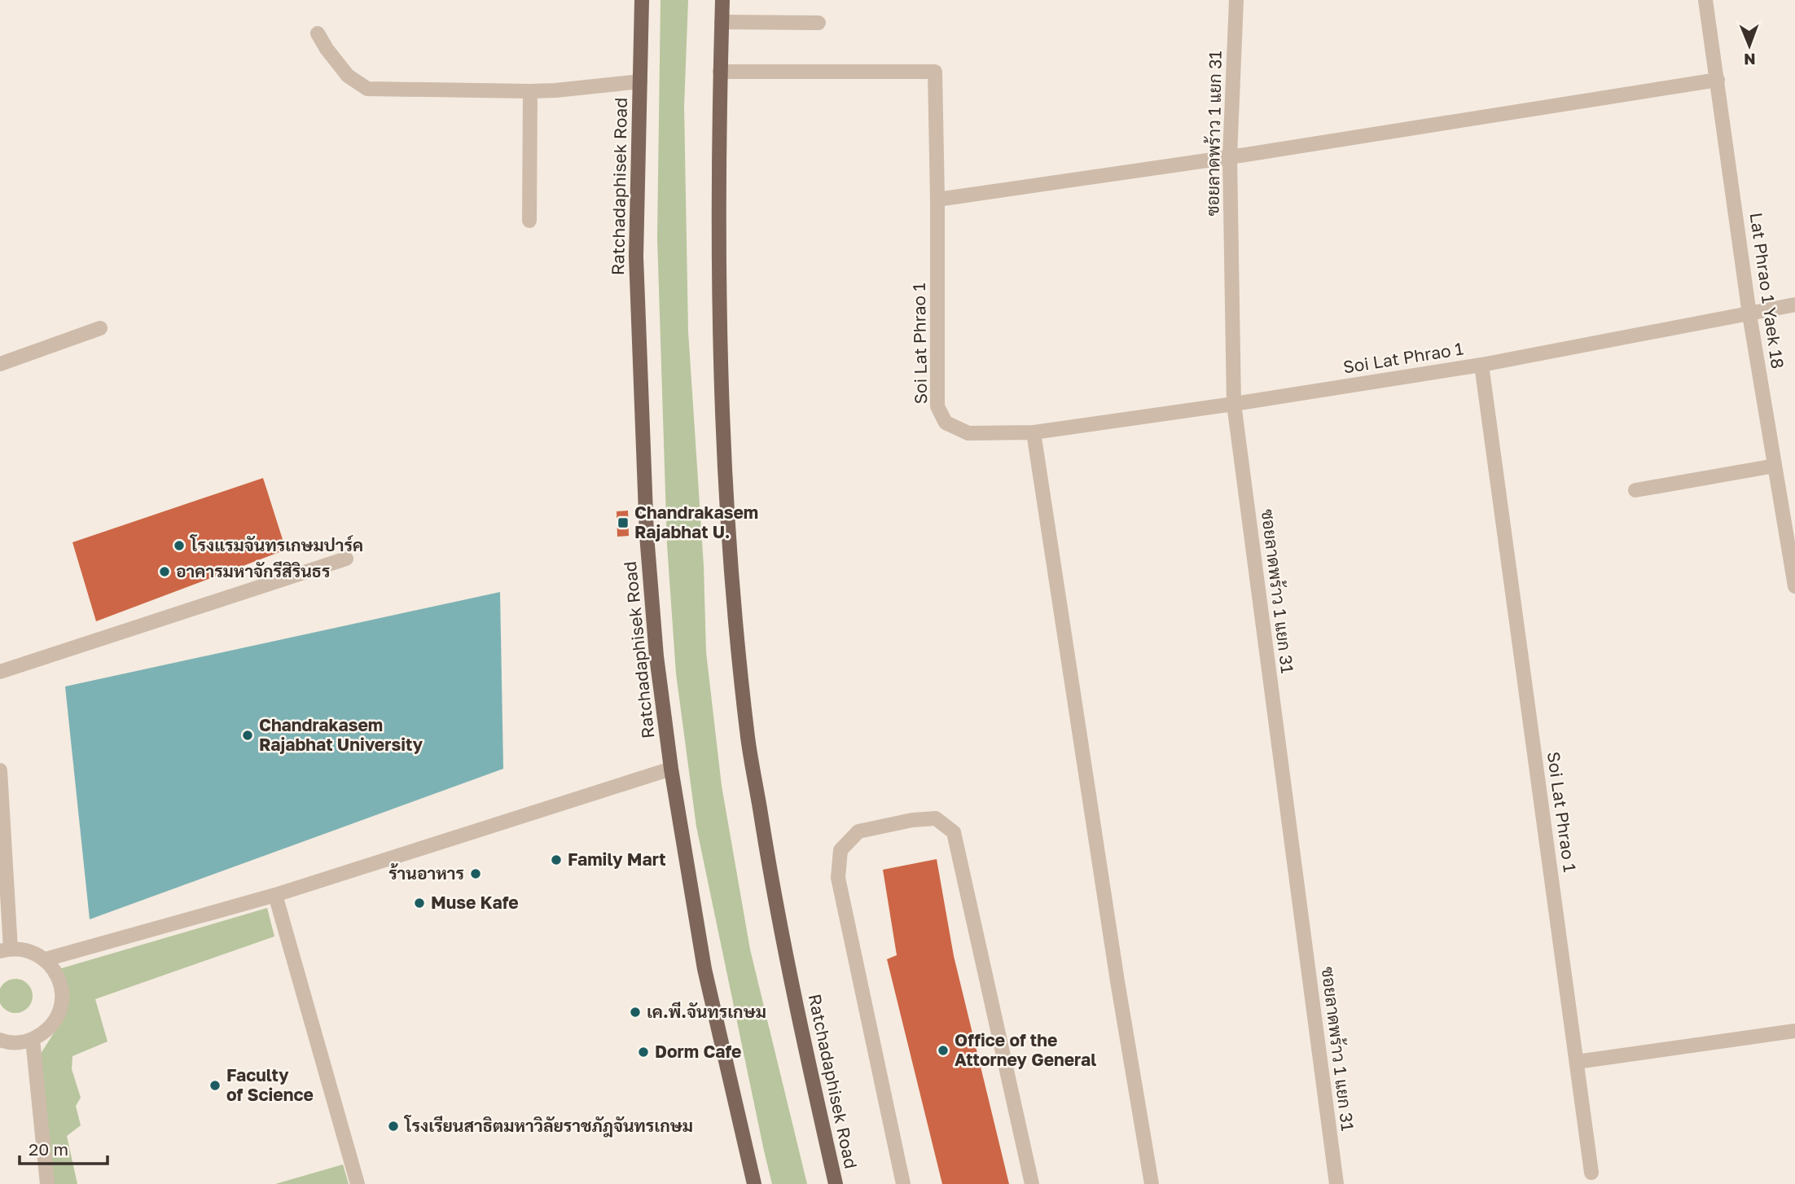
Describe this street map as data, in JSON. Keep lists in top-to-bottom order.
{
  "streets": {
    "main road": ["Ratchadaphisek Road"],
    "street": ["ซอยลาดพร้าว 1 แยก 31", "Lat Phrao 1 Yaek 18", "Soi Lat Phrao 1"]
  },
  "crossings": [
    ["ซอยลาดพร้าว 1 แยก 31", "Soi Lat Phrao 1"],
    ["Ratchadaphisek Road", "Soi Lat Phrao 1"],
    ["Lat Phrao 1 Yaek 18", "Soi Lat Phrao 1"]
  ],
  "places": {
    "transit": ["Chandrakasem Rajabhat U."],
    "other": [
      "โรงแรมจันทรเกษมปาร์ค",
      "อาคารมหาจักรีสิรินธร",
      "Chandrakasem Rajabhat University",
      "Family Mart",
      "ร้านอาหาร",
      "Muse Kafe",
      "เค.พี.จันทรเกษม",
      "Office of the Attorney General",
      "Dorm Cafe",
      "Faculty of Science",
      "โรงเรียนสาธิตมหาวิลัยราชภัฎจันทรเกษม"
    ]
  },
  "scale_bar": "20 m",
  "north": "bottom"
}
